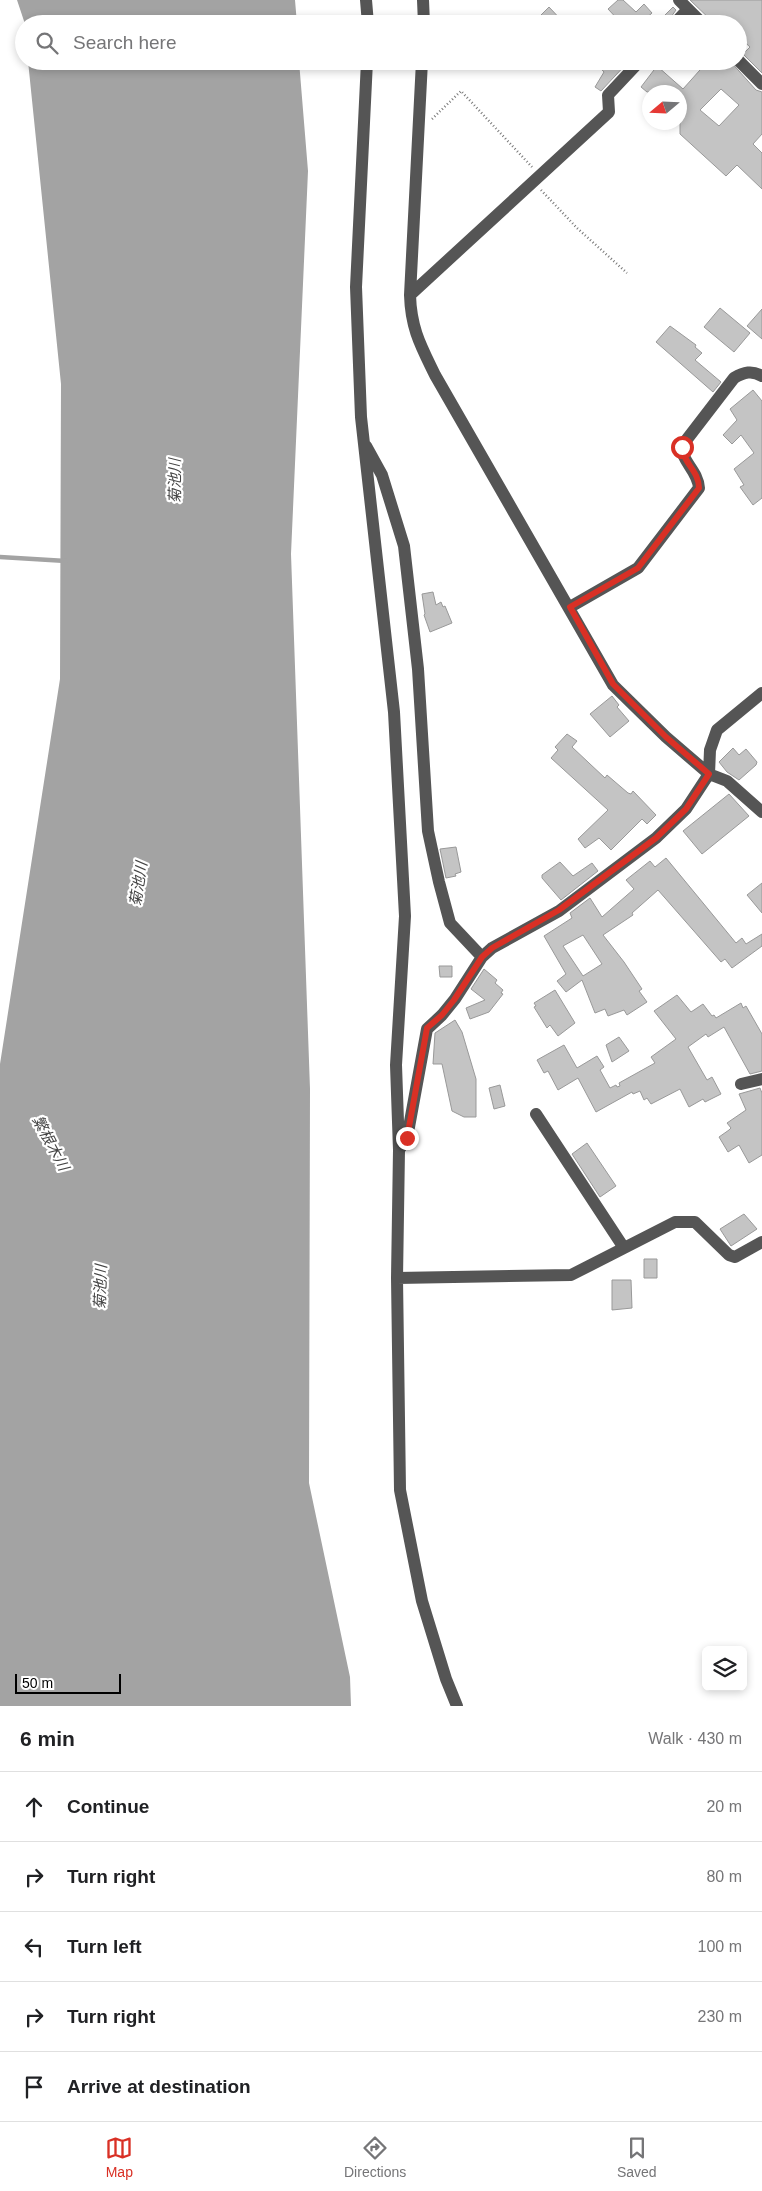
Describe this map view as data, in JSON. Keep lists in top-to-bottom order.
{
  "water": ["菊池川", "繁根木川"],
  "scale_bar": "50 m",
  "north": "left",
  "page": {
    "search": "Search here",
    "scale": "50 m",
    "heading": ["6 min", "Walk · 430 m"],
    "list": [
      ["Continue", "20 m"],
      ["Turn right", "80 m"],
      ["Turn left", "100 m"],
      ["Turn right", "230 m"],
      "Arrive at destination"
    ],
    "nav": ["Map", "Directions", "Saved"]
  }
}
